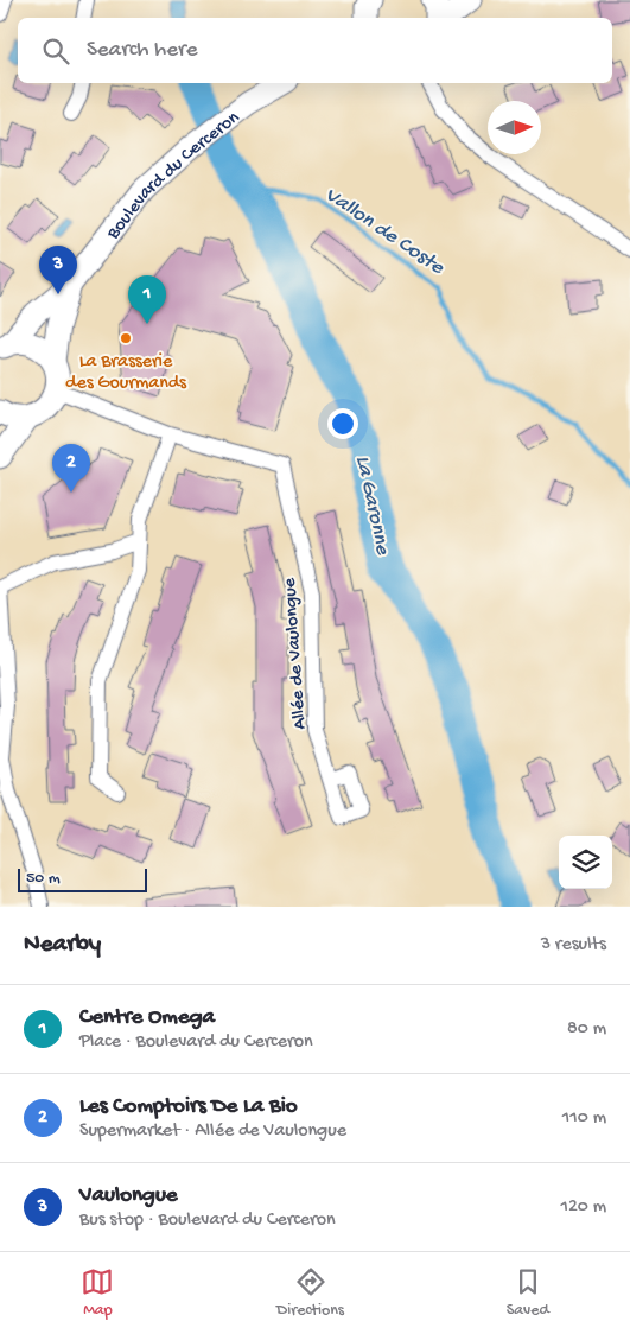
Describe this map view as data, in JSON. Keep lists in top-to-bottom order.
{
  "streets": {
    "main road": ["Boulevard du Cerceron"],
    "street": ["Allée de Vaulongue"]
  },
  "crossings": [
    ["Boulevard du Cerceron", "Allée de Vaulongue"]
  ],
  "water": ["Vallon de Coste", "La Garonne"],
  "places": ["La Brasserie des Gourmands"],
  "scale_bar": "50 m",
  "north": "right",
  "page": {
    "search": "Search here",
    "pins": ["3", "1", "2"],
    "scale": "50 m",
    "heading": ["Nearby", "3 results"],
    "list": [
      {
        "mark": "1",
        "name": "Centre Omega",
        "note": "Place · Boulevard du Cerceron",
        "value": "80 m"
      },
      {
        "mark": "2",
        "name": "Les Comptoirs De La Bio",
        "note": "Supermarket · Allée de Vaulongue",
        "value": "110 m"
      },
      {
        "mark": "3",
        "name": "Vaulongue",
        "note": "Bus stop · Boulevard du Cerceron",
        "value": "120 m"
      }
    ],
    "nav": ["Map", "Directions", "Saved"]
  }
}
